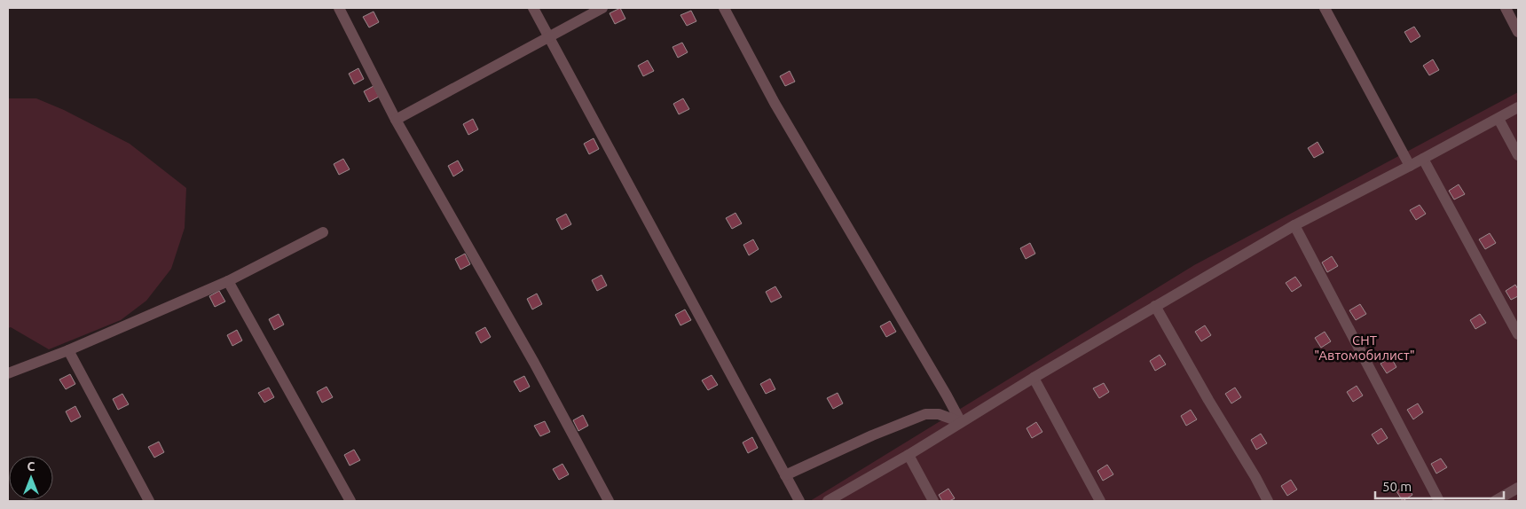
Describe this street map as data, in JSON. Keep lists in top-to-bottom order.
{
  "parks": ["СНТ \"Автомобилист\""],
  "scale_bar": "50 m",
  "north": "top"
}
